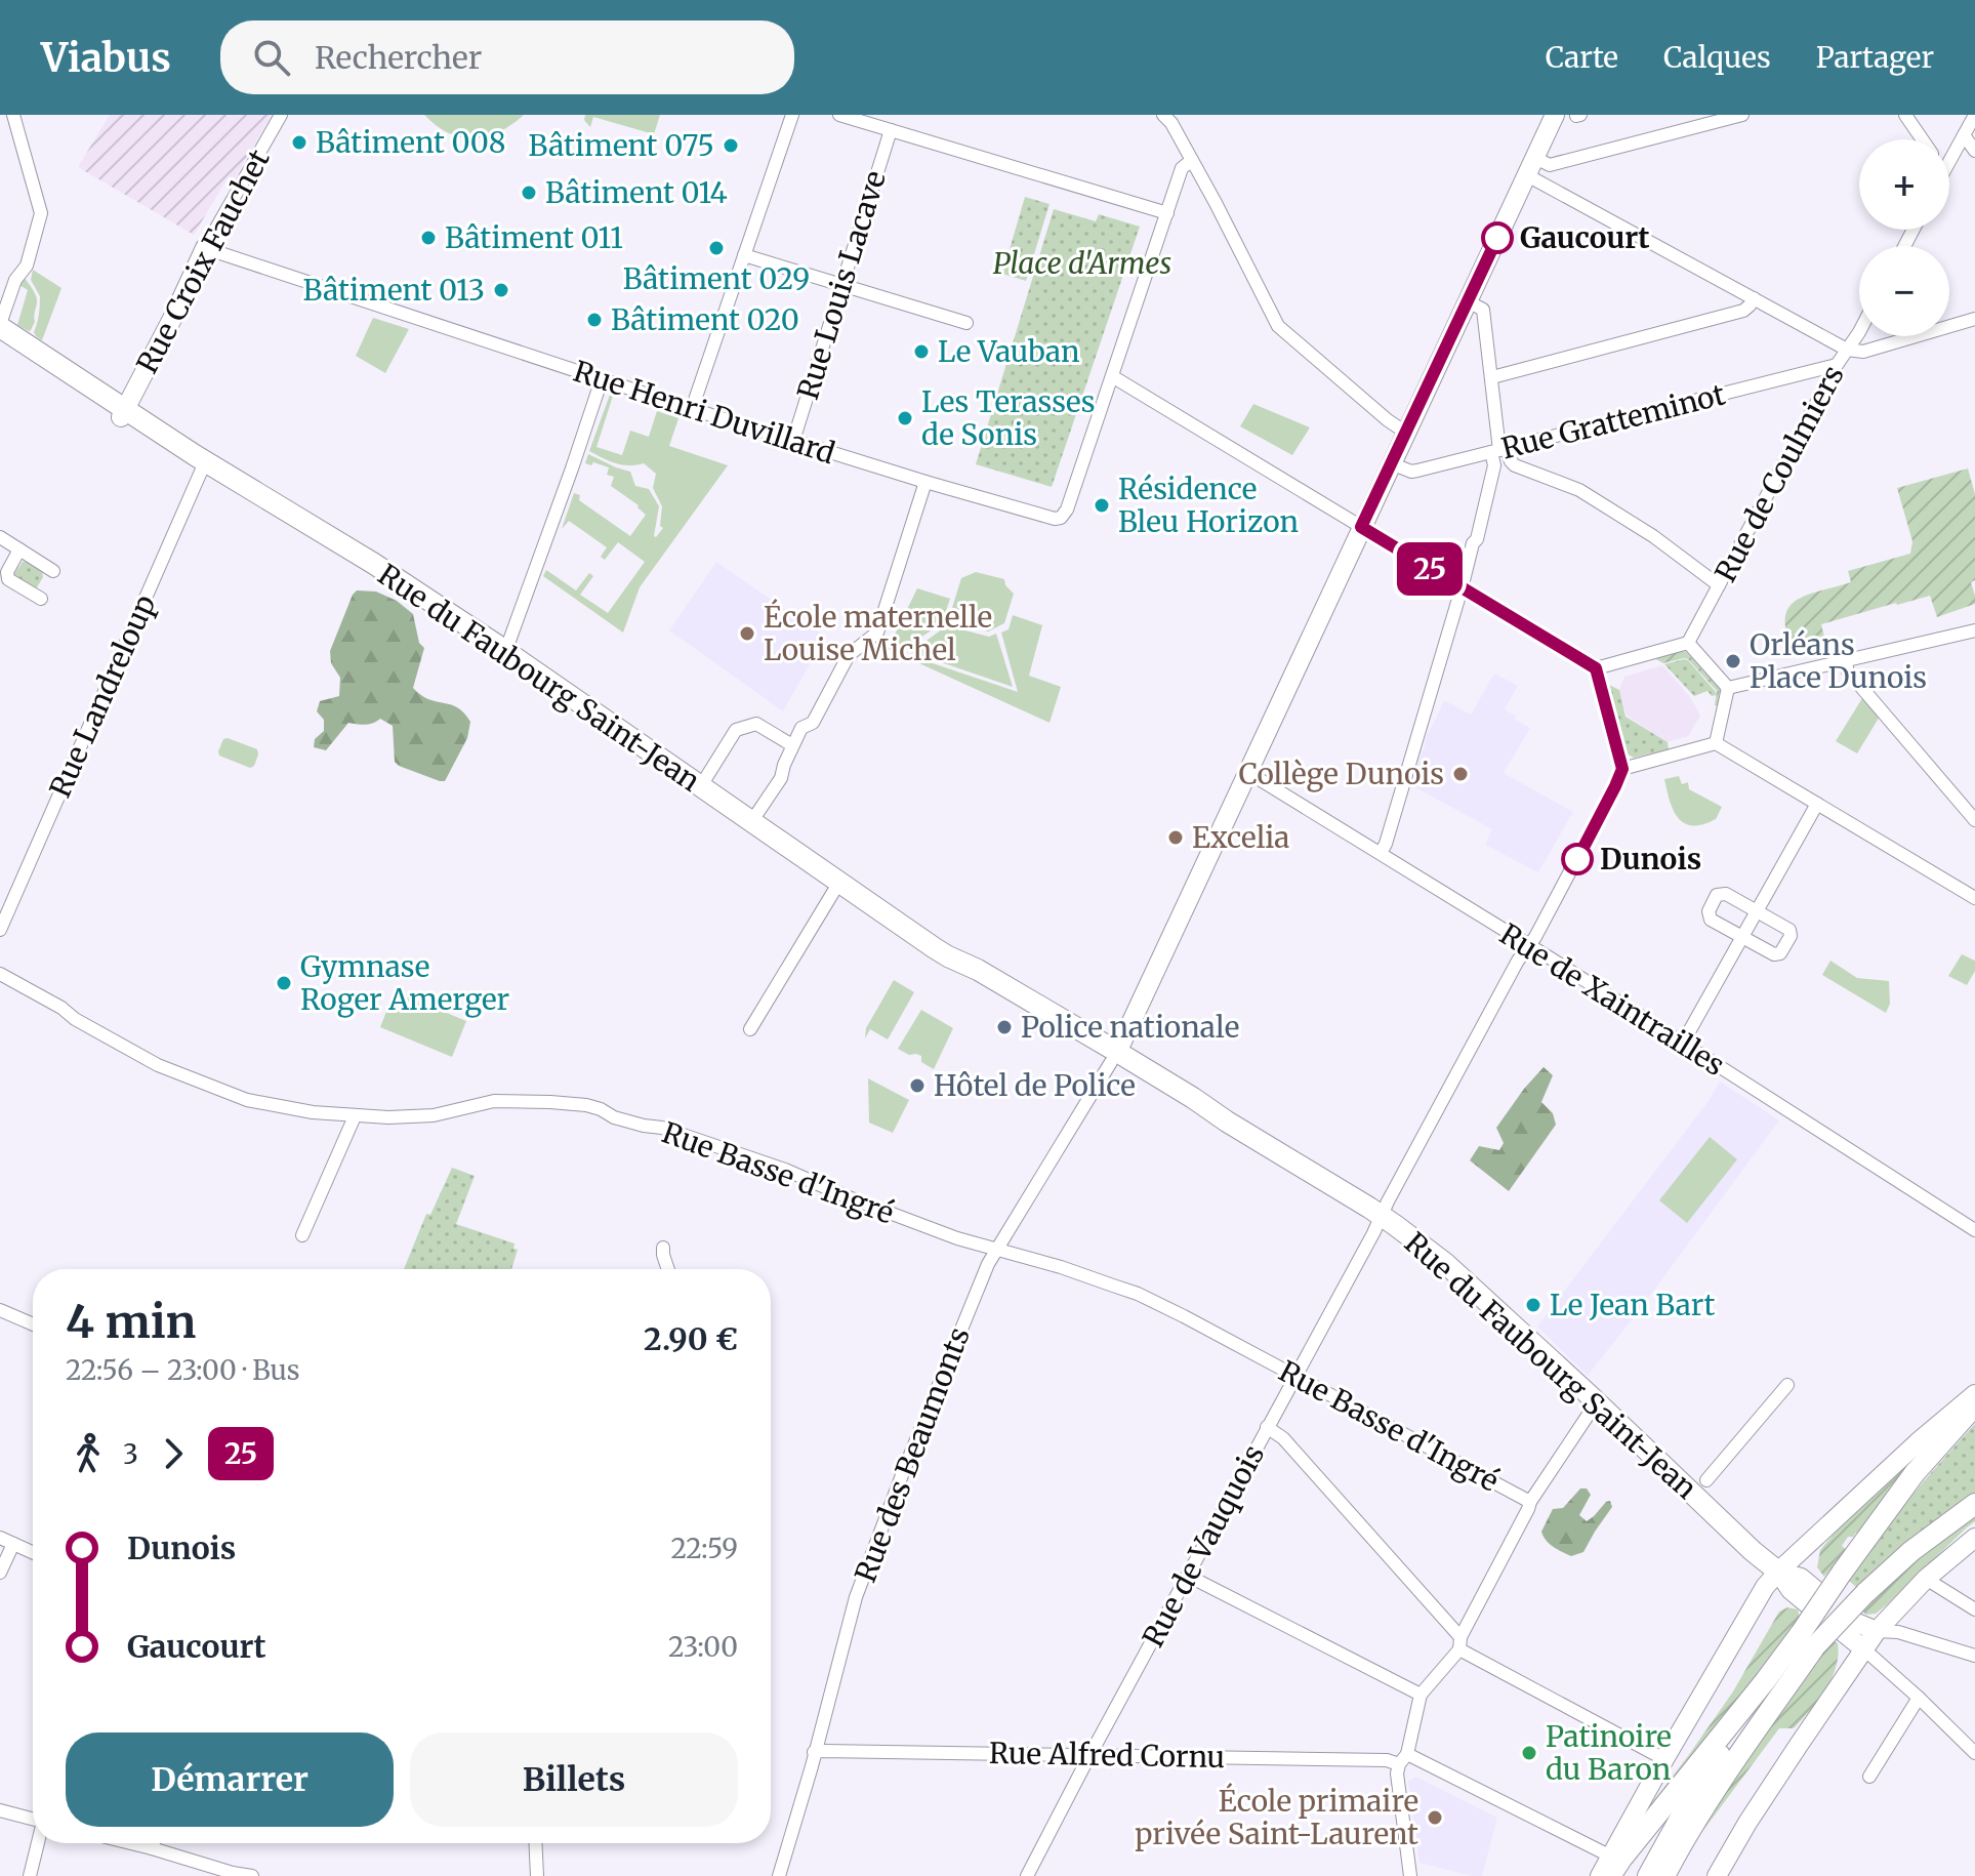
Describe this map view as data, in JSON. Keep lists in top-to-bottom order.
{
  "streets": {
    "main road": ["Rue Croix Fauchet", "Rue du Faubourg Saint-Jean"],
    "street": [
      "Rue Louis Lacave",
      "Rue Henri Duvillard",
      "Rue Gratteminot",
      "Rue de Coulmiers",
      "Rue Landreloup",
      "Rue de Xaintrailles",
      "Rue Basse d'Ingré",
      "Rue des Beaumonts",
      "Rue de Vauquois",
      "Rue Alfred Cornu"
    ]
  },
  "crossings": [
    ["Rue Croix Fauchet", "Rue Henri Duvillard"],
    ["Rue Croix Fauchet", "Rue du Faubourg Saint-Jean"],
    ["Rue Louis Lacave", "Rue Henri Duvillard"],
    ["Rue Gratteminot", "Rue de Coulmiers"],
    ["Rue du Faubourg Saint-Jean", "Rue Landreloup"],
    ["Rue du Faubourg Saint-Jean", "Rue des Beaumonts"],
    ["Rue du Faubourg Saint-Jean", "Rue de Vauquois"],
    ["Rue Basse d'Ingré", "Rue des Beaumonts"],
    ["Rue Basse d'Ingré", "Rue de Vauquois"],
    ["Rue des Beaumonts", "Rue Alfred Cornu"],
    ["Rue de Vauquois", "Rue Alfred Cornu"]
  ],
  "parks": ["Place d'Armes"],
  "places": [
    "Bâtiment 008",
    "Bâtiment 075",
    "Bâtiment 014",
    "Bâtiment 011",
    "Gaucourt",
    "Bâtiment 029",
    "Bâtiment 013",
    "Bâtiment 020",
    "Le Vauban",
    "Les Terasses de Sonis",
    "Résidence Bleu Horizon",
    "École maternelle Louise Michel",
    "Orléans Place Dunois",
    "Collège Dunois",
    "Excelia",
    "Dunois",
    "Gymnase Roger Amerger",
    "Police nationale",
    "Hôtel de Police",
    "Le Jean Bart",
    "Patinoire du Baron",
    "École primaire privée Saint-Laurent"
  ],
  "lines": ["bus line 25"],
  "page": {
    "header": "Viabus",
    "search": "Rechercher",
    "nav": ["Carte", "Calques", "Partager"],
    "on_map": "25",
    "map_buttons": ["+", "−"],
    "heading": ["4 min", "22:56 – 23:00 · Bus", "2.90 €"],
    "legs": ["3", "25"],
    "list": [
      {
        "name": "Dunois",
        "value": "22:59"
      },
      {
        "name": "Gaucourt",
        "value": "23:00"
      }
    ],
    "buttons": ["Démarrer", "Billets"]
  }
}
